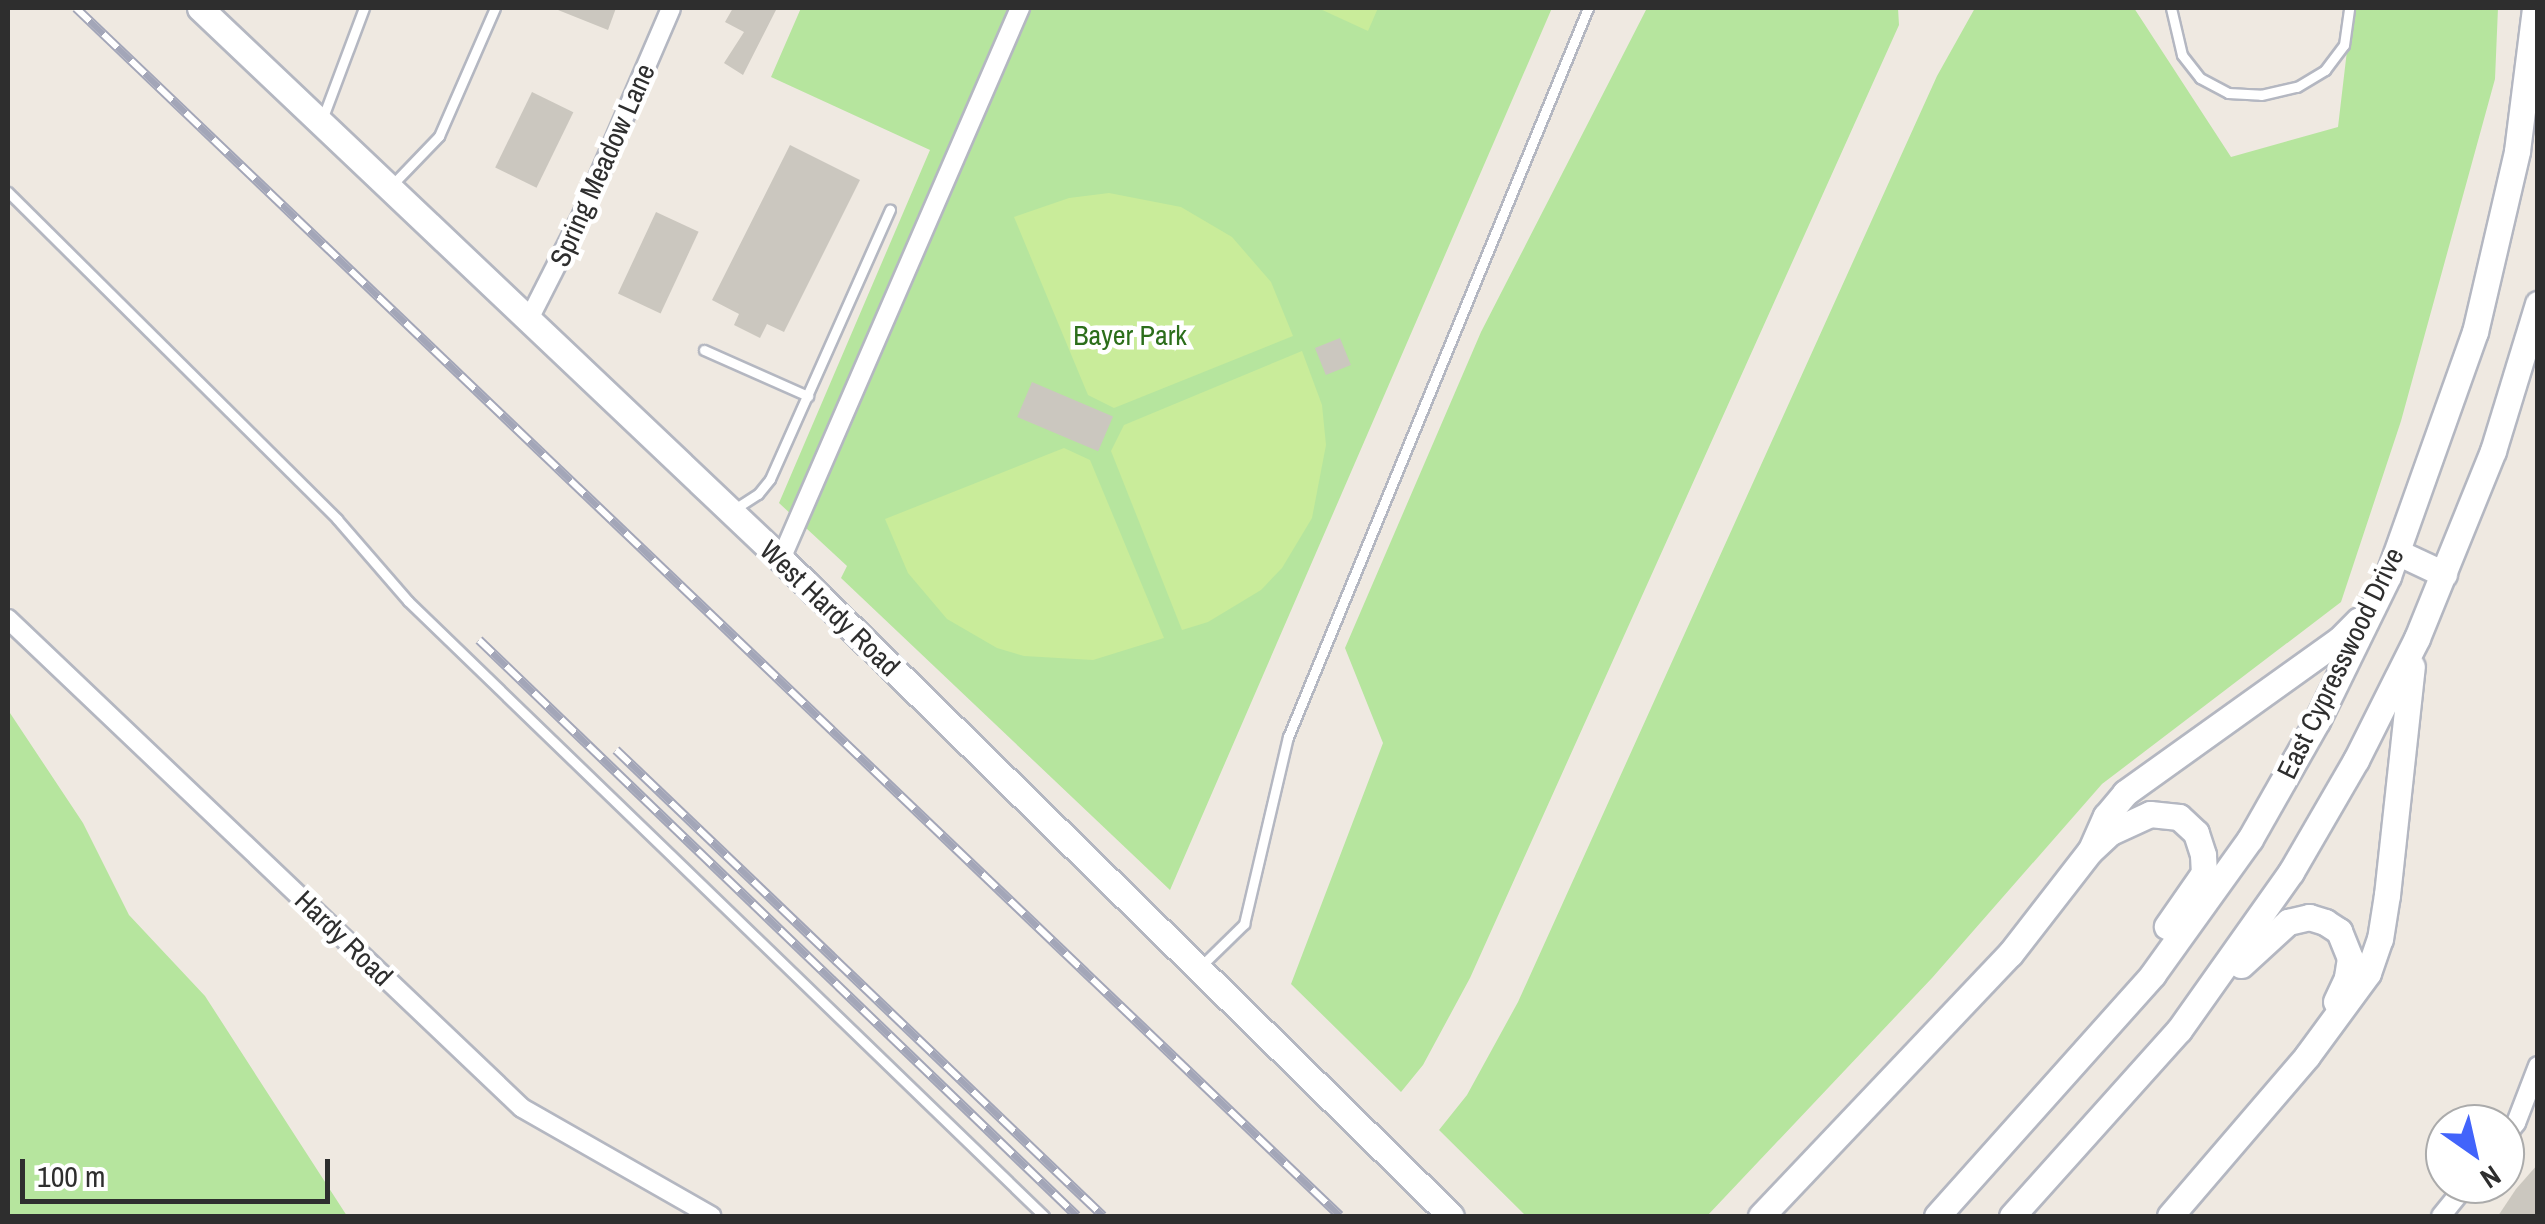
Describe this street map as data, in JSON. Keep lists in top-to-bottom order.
{
  "streets": {
    "main road": ["West Hardy Road", "East Cypresswood Drive"],
    "street": ["Spring Meadow Lane", "Hardy Road"]
  },
  "crossings": [
    ["Spring Meadow Lane", "West Hardy Road"]
  ],
  "parks": ["Bayer Park"],
  "scale_bar": "100 m",
  "north": "bottom right"
}
